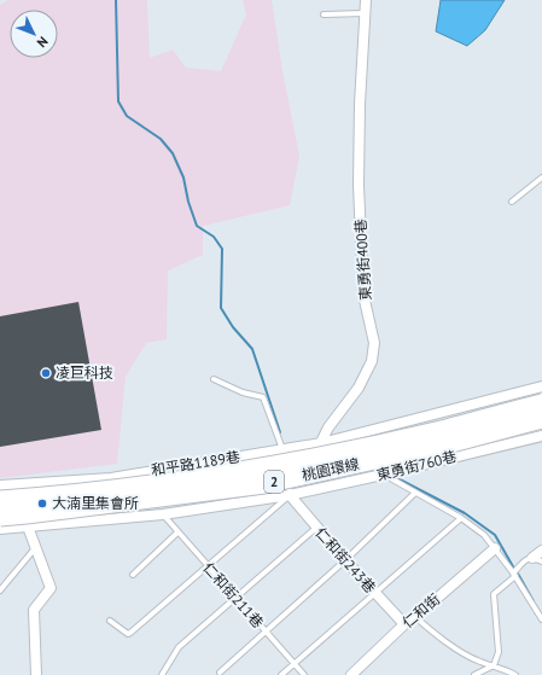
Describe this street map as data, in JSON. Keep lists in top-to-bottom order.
{
  "streets": {
    "highway": ["桃園環線", "2"],
    "street": [
      "東勇街400巷",
      "和平路1189巷",
      "東勇街760巷",
      "仁和街243巷",
      "仁和街"
    ],
    "lane": ["仁和街211巷"]
  },
  "crossings": [
    ["東勇街400巷", "和平路1189巷"],
    ["東勇街400巷", "東勇街760巷"],
    ["東勇街400巷", "仁和街243巷"],
    ["東勇街760巷", "仁和街243巷"],
    ["仁和街243巷", "仁和街"]
  ],
  "places": ["凌巨科技", "大湳里集會所"],
  "north": "bottom right"
}
